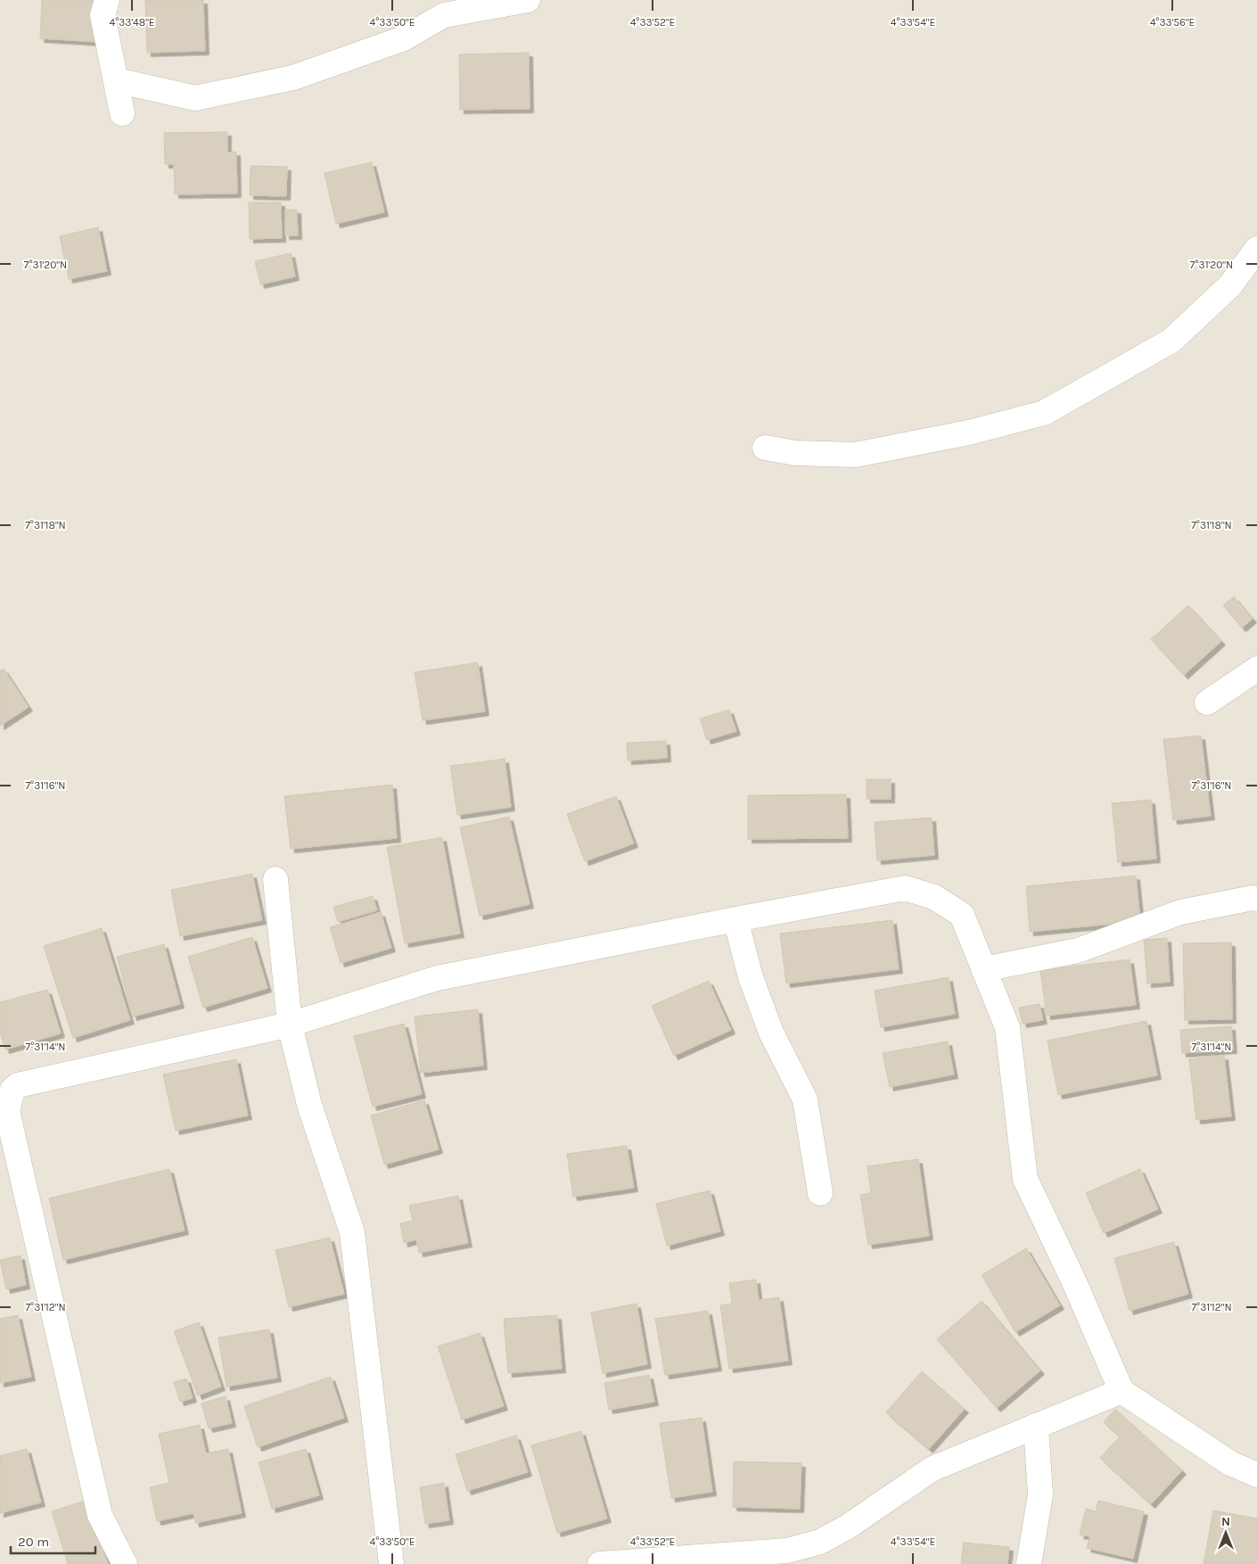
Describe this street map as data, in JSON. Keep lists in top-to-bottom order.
{
  "scale_bar": "20 m",
  "north": "top",
  "coordinates": [
    "4°33'48\"E",
    "4°33'50\"E",
    "4°33'52\"E",
    "4°33'54\"E",
    "4°33'56\"E",
    "7°31'20\"N",
    "7°31'18\"N",
    "7°31'16\"N",
    "7°31'14\"N",
    "7°31'12\"N"
  ]
}
